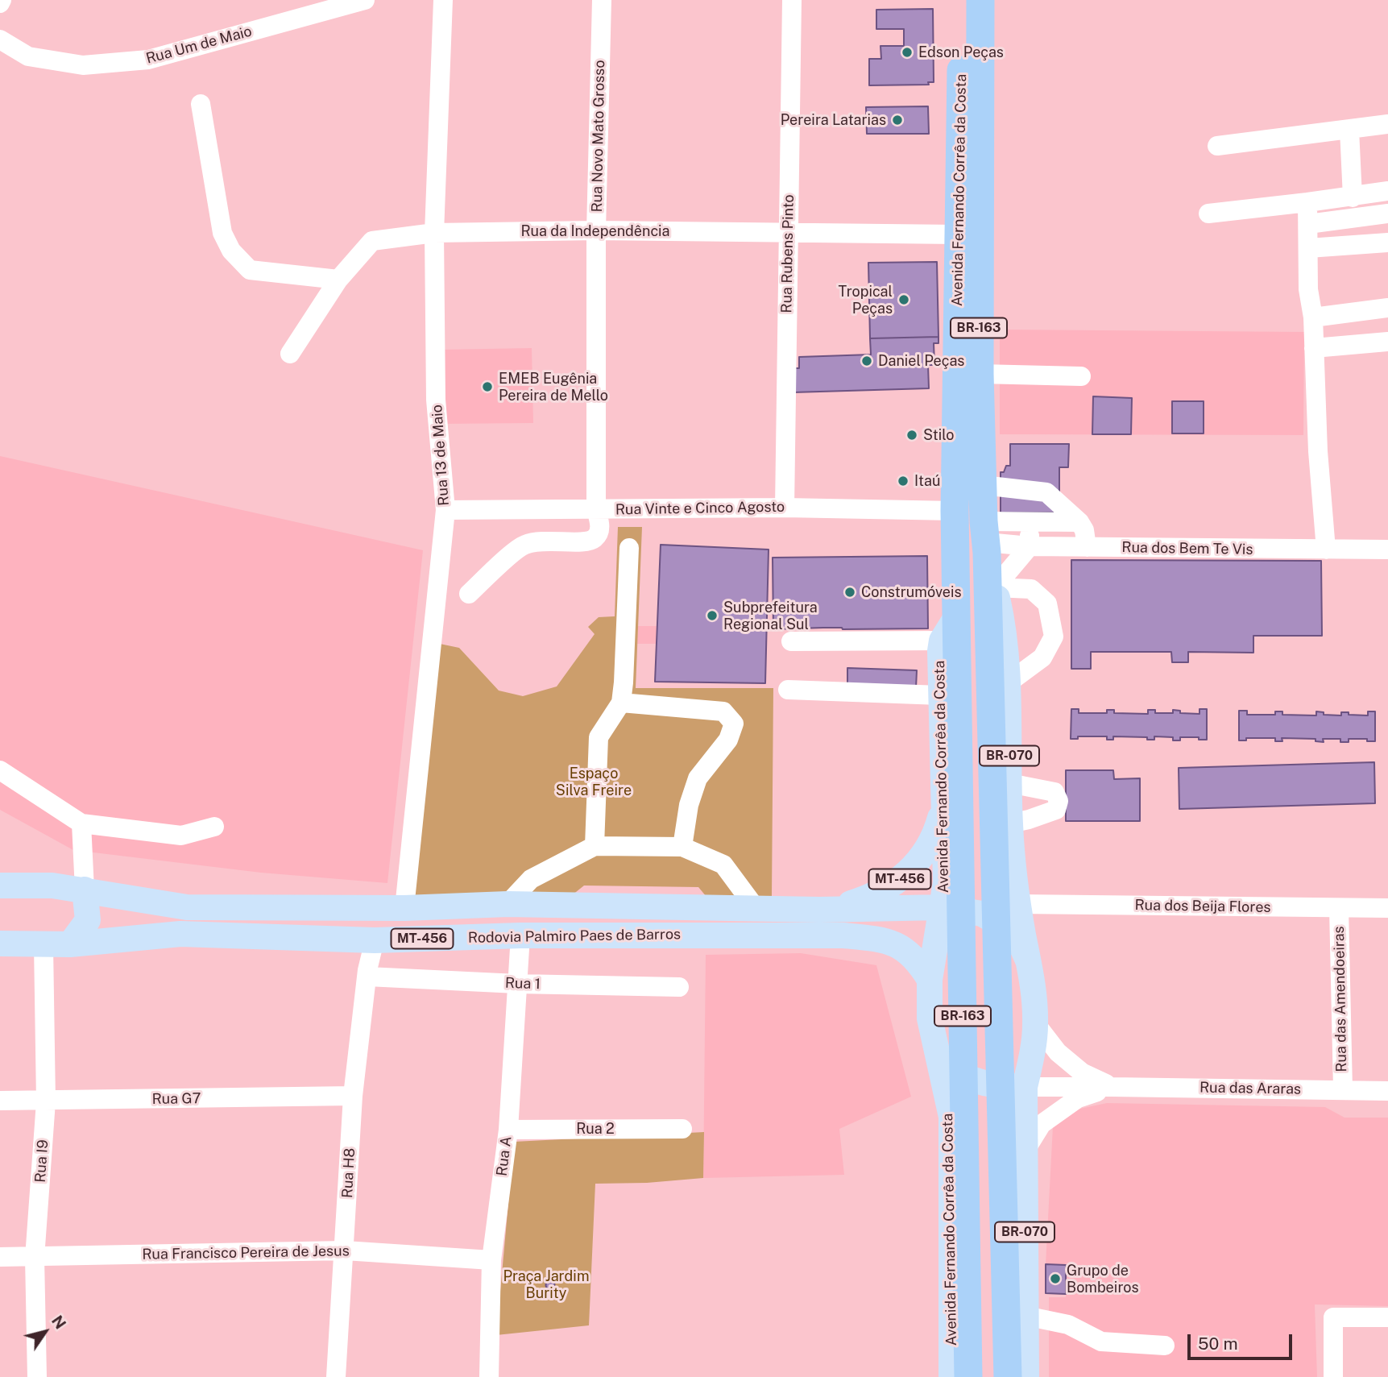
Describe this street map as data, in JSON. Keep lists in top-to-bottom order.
{
  "streets": {
    "highway": ["Avenida Fernando Corrêa da Costa", "BR-163"],
    "main road": ["BR-070", "MT-456", "Rodovia Palmiro Paes de Barros"],
    "street": [
      "Rua Um de Maio",
      "Rua Novo Mato Grosso",
      "Rua da Independência",
      "Rua Rubens Pinto",
      "Rua 13 de Maio",
      "Rua Vinte e Cinco Agosto",
      "Rua dos Bem Te Vis",
      "Rua dos Beija Flores",
      "Rua 1",
      "Rua das Amendoeiras",
      "Rua das Araras",
      "Rua G7",
      "Rua 2",
      "Rua A",
      "Rua I9",
      "Rua H8",
      "Rua Francisco Pereira de Jesus"
    ]
  },
  "crossings": [
    ["Rua Novo Mato Grosso", "Rua da Independência"],
    ["Rua Novo Mato Grosso", "Rua Vinte e Cinco Agosto"],
    ["Avenida Fernando Corrêa da Costa", "Rua da Independência"],
    ["Avenida Fernando Corrêa da Costa", "Rua Vinte e Cinco Agosto"],
    ["Avenida Fernando Corrêa da Costa", "Rua dos Bem Te Vis"],
    ["Avenida Fernando Corrêa da Costa", "BR-070"],
    ["Avenida Fernando Corrêa da Costa", "MT-456"],
    ["Avenida Fernando Corrêa da Costa", "Rua dos Beija Flores"],
    ["Avenida Fernando Corrêa da Costa", "Rodovia Palmiro Paes de Barros"],
    ["Avenida Fernando Corrêa da Costa", "Rua das Araras"],
    ["Rua da Independência", "Rua Rubens Pinto"],
    ["Rua da Independência", "Rua 13 de Maio"],
    ["Rua Rubens Pinto", "Rua Vinte e Cinco Agosto"],
    ["Rua 13 de Maio", "Rua Vinte e Cinco Agosto"],
    ["Rua 13 de Maio", "Rodovia Palmiro Paes de Barros"],
    ["BR-070", "Rodovia Palmiro Paes de Barros"],
    ["MT-456", "Rodovia Palmiro Paes de Barros"],
    ["Rua dos Beija Flores", "Rua das Amendoeiras"],
    ["Rodovia Palmiro Paes de Barros", "Rua A"],
    ["Rodovia Palmiro Paes de Barros", "Rua I9"],
    ["Rodovia Palmiro Paes de Barros", "Rua H8"],
    ["Rua 1", "Rua A"],
    ["Rua 1", "Rua H8"],
    ["Rua das Amendoeiras", "Rua das Araras"],
    ["Rua G7", "Rua I9"],
    ["Rua G7", "Rua H8"],
    ["Rua 2", "Rua A"],
    ["Rua A", "Rua Francisco Pereira de Jesus"],
    ["Rua I9", "Rua Francisco Pereira de Jesus"],
    ["Rua H8", "Rua Francisco Pereira de Jesus"]
  ],
  "parks": ["Espaço Silva Freire", "Praça Jardim Burity"],
  "places": [
    "Edson Peças",
    "Pereira Latarias",
    "Tropical Peças",
    "Daniel Peças",
    "EMEB Eugênia Pereira de Mello",
    "Stilo",
    "Itaú",
    "Construmóveis",
    "Subprefeitura Regional Sul",
    "Grupo de Bombeiros"
  ],
  "scale_bar": "50 m",
  "north": "top right"
}
